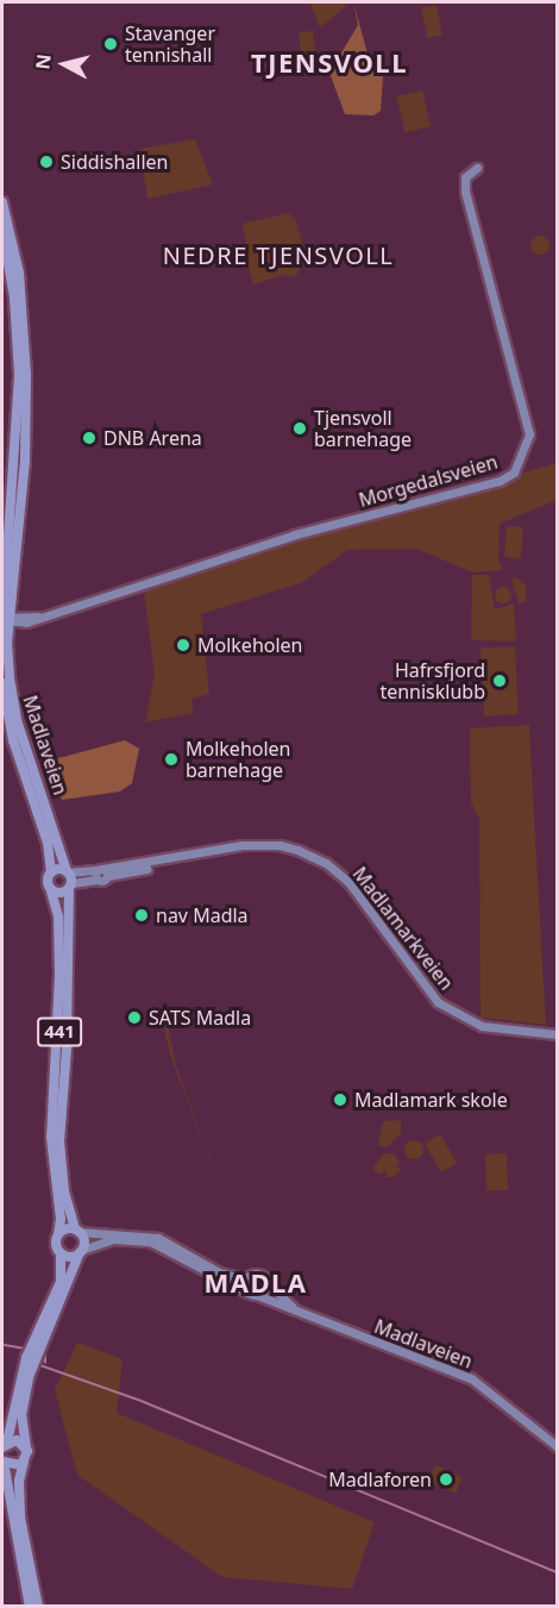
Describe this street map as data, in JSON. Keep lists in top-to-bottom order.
{
  "streets": {
    "main road": [
      "Morgedalsveien",
      "Madlaveien",
      "Madlamarkveien",
      "441"
    ]
  },
  "crossings": [
    ["Morgedalsveien", "Madlaveien"],
    ["Madlaveien", "Madlamarkveien"],
    ["Madlaveien", "441"],
    ["Madlamarkveien", "441"]
  ],
  "districts": ["TJENSVOLL", "NEDRE TJENSVOLL", "MADLA"],
  "places": [
    "Stavanger tennishall",
    "Siddishallen",
    "Tjensvoll barnehage",
    "DNB Arena",
    "Molkeholen",
    "Hafrsfjord tennisklubb",
    "Molkeholen barnehage",
    "nav Madla",
    "SATS Madla",
    "Madlamark skole",
    "Madlaforen"
  ],
  "north": "left"
}
